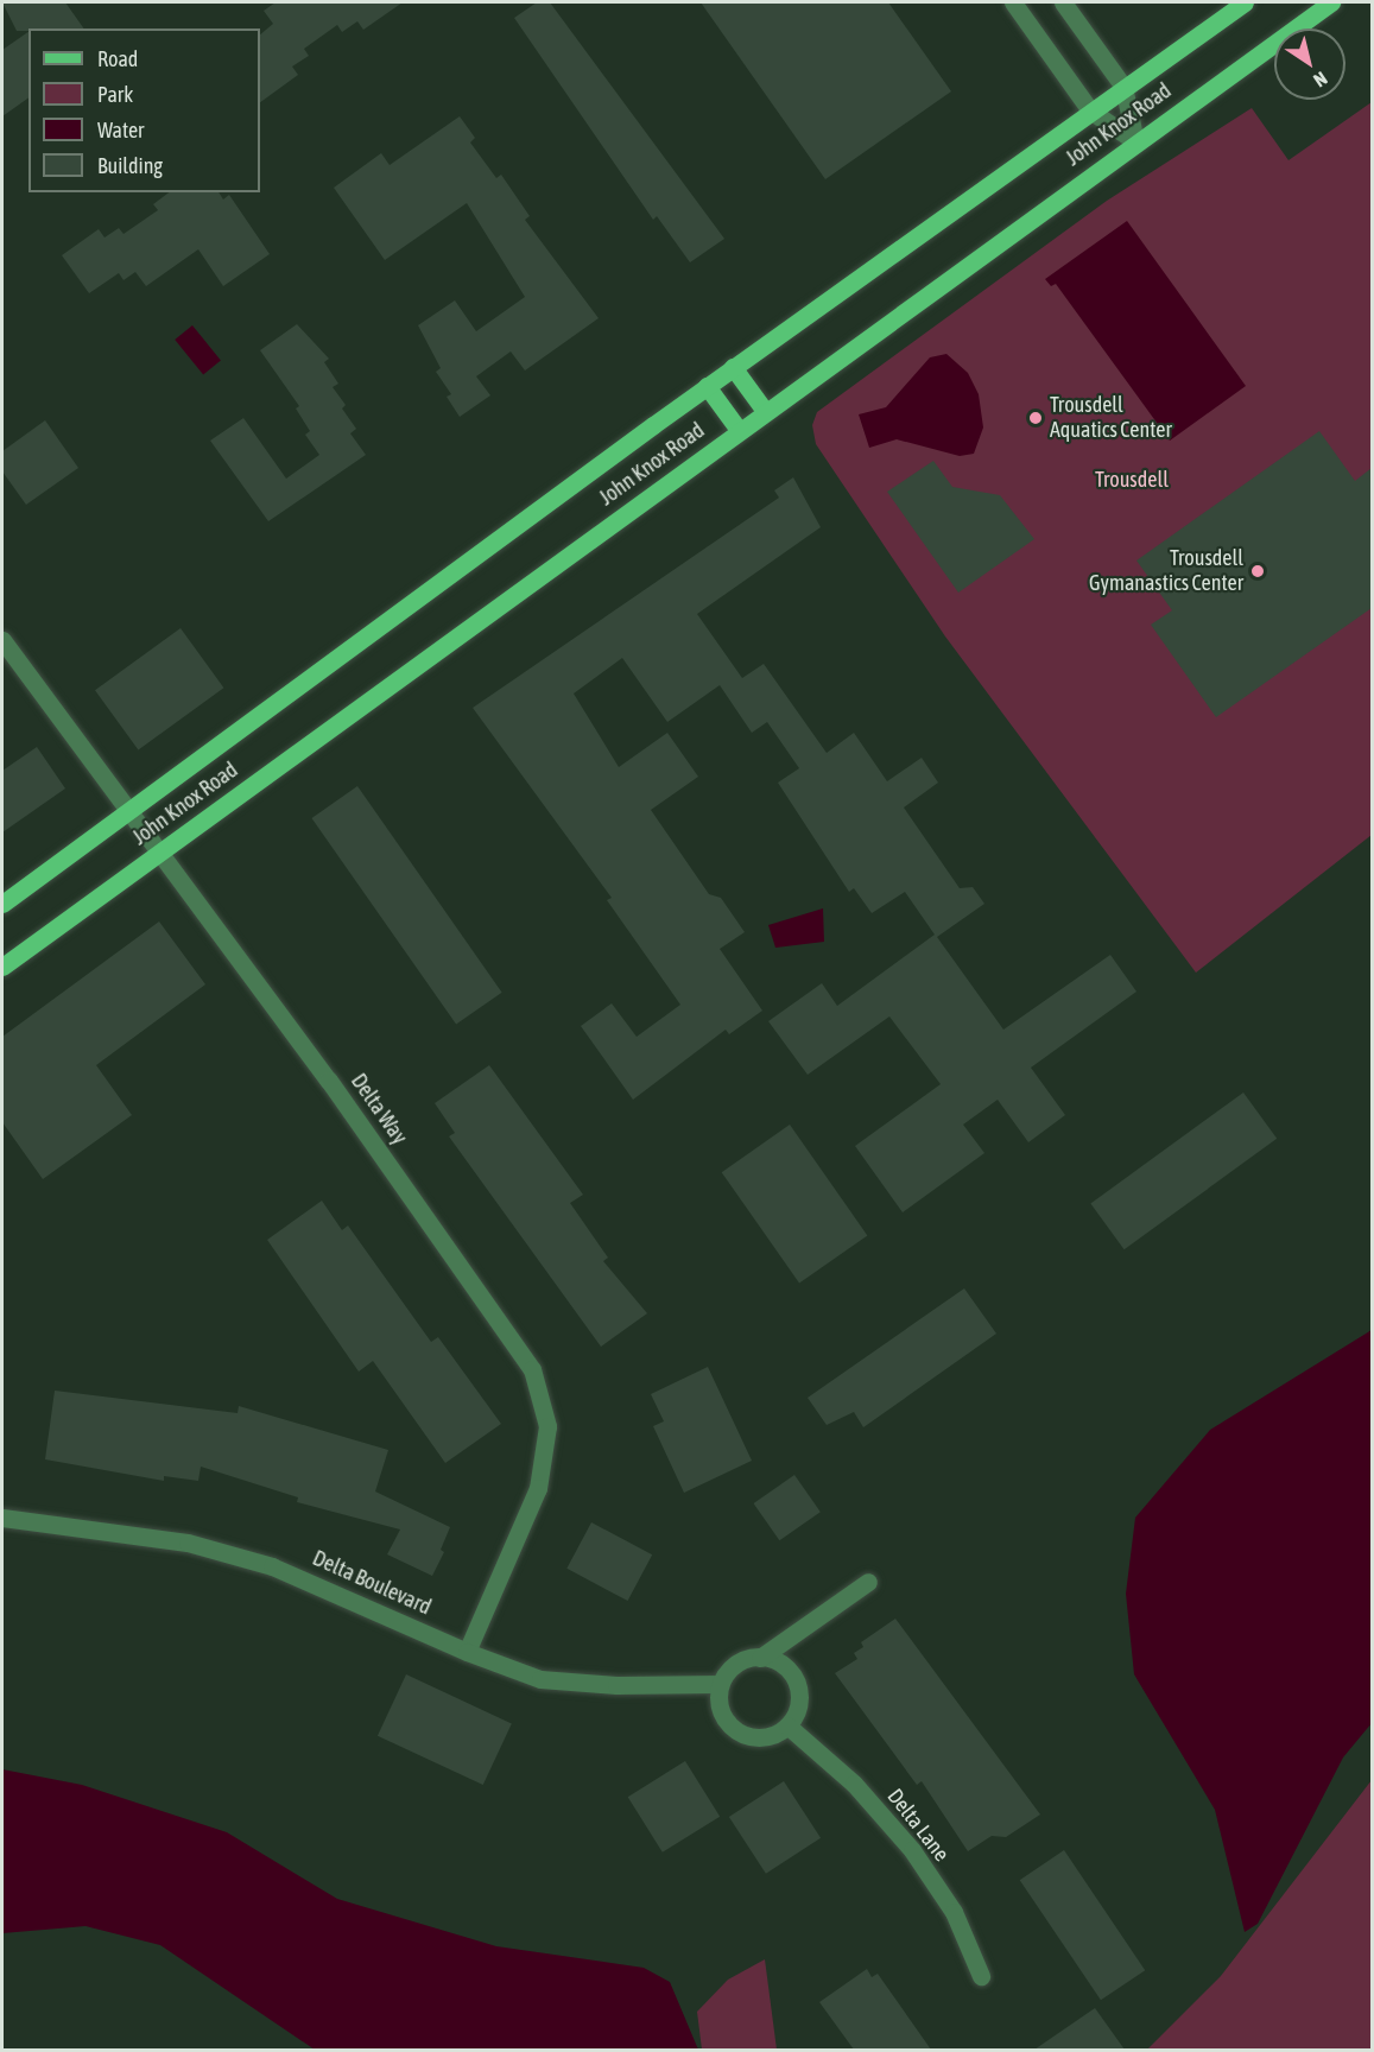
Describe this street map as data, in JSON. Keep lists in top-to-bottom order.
{
  "streets": {
    "main road": ["John Knox Road"],
    "street": ["Delta Way", "Delta Boulevard", "Delta Lane"]
  },
  "crossings": [
    ["John Knox Road", "Delta Way"],
    ["Delta Way", "Delta Boulevard"],
    ["Delta Boulevard", "Delta Lane"]
  ],
  "parks": ["Trousdell"],
  "places": ["Trousdell Aquatics Center", "Trousdell Gymanastics Center"],
  "legend": [
    "Road",
    "Park",
    "Water",
    "Building"
  ],
  "north": "bottom right"
}
